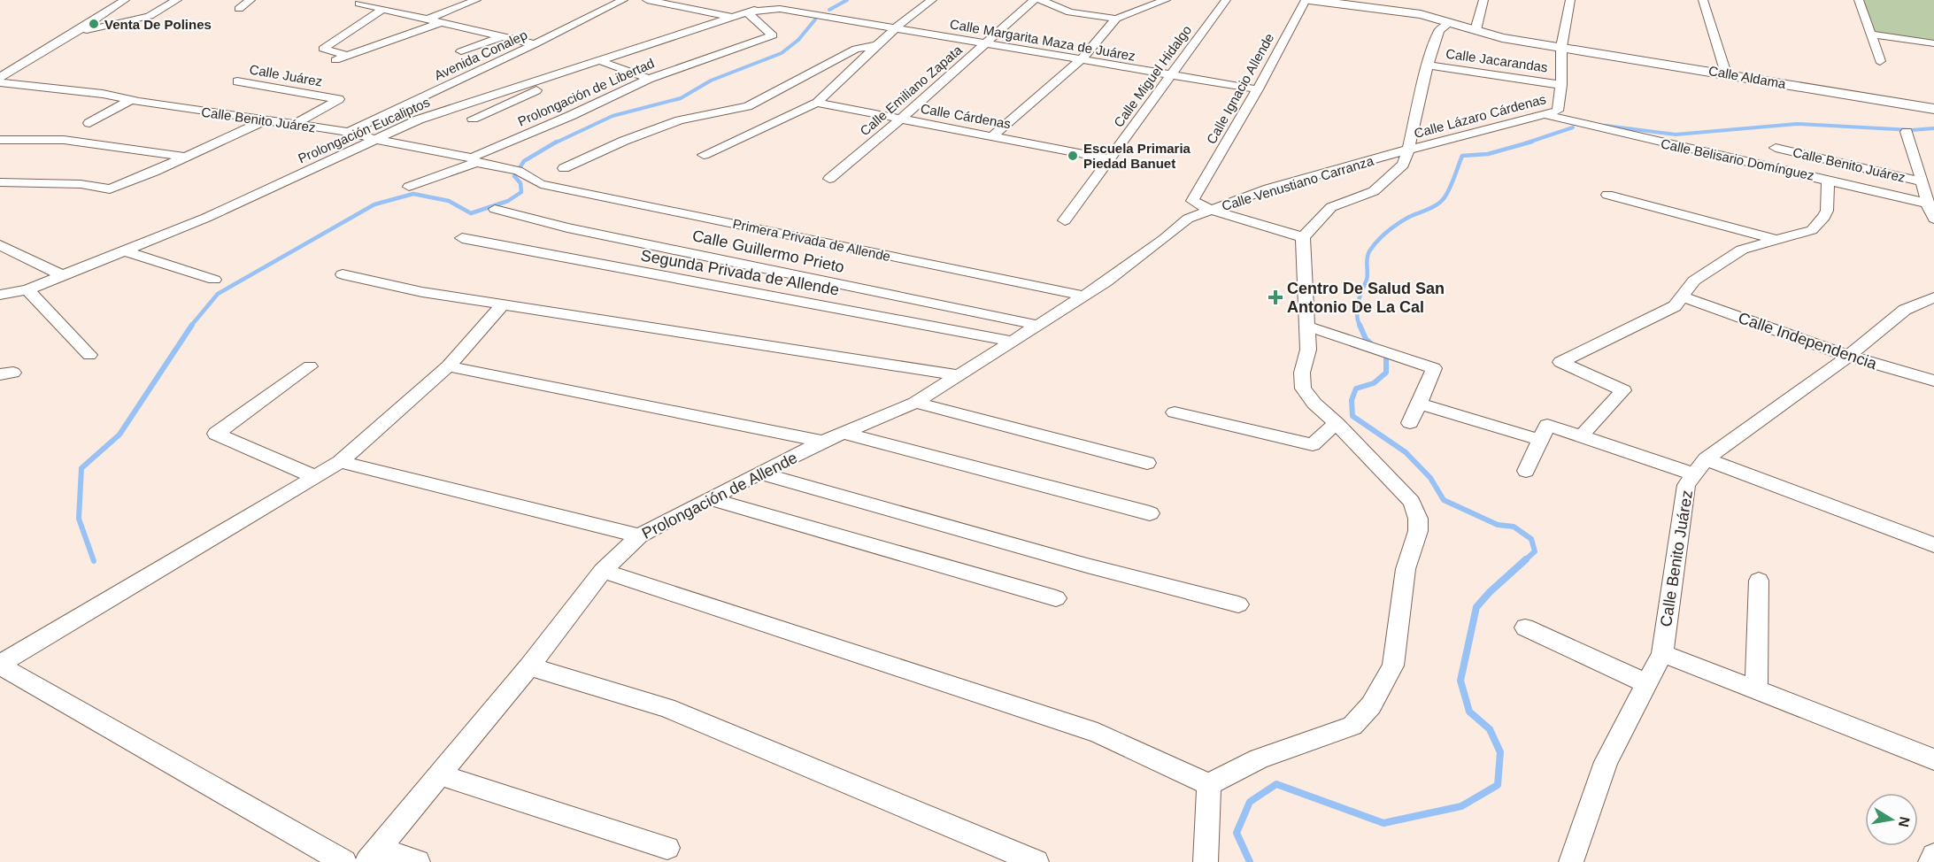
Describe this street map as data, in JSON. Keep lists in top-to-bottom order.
{
  "streets": {
    "street": [
      "Calle Margarita Maza de Juárez",
      "Avenida Conalep",
      "Calle Jacarandas",
      "Calle Juárez",
      "Calle Miguel Hidalgo",
      "Calle Aldama",
      "Calle Ignacio Allende",
      "Calle Emiliano Zapata",
      "Prolongación de Libertad",
      "Calle Cárdenas",
      "Calle Lázaro Cárdenas",
      "Calle Benito Juárez",
      "Prolongación Eucaliptos",
      "Calle Belisario Domínguez",
      "Calle Venustiano Carranza",
      "Primera Privada de Allende",
      "Calle Guillermo Prieto",
      "Segunda Privada de Allende",
      "Calle Independencia",
      "Prolongación de Allende"
    ]
  },
  "crossings": [
    ["Calle Margarita Maza de Juárez", "Calle Miguel Hidalgo"],
    ["Calle Margarita Maza de Juárez", "Calle Ignacio Allende"],
    ["Calle Margarita Maza de Juárez", "Calle Emiliano Zapata"],
    ["Calle Margarita Maza de Juárez", "Prolongación Eucaliptos"],
    ["Avenida Conalep", "Calle Benito Juárez"],
    ["Calle Jacarandas", "Calle Lázaro Cárdenas"],
    ["Calle Jacarandas", "Calle Venustiano Carranza"],
    ["Calle Juárez", "Calle Benito Juárez"],
    ["Calle Miguel Hidalgo", "Calle Cárdenas"],
    ["Calle Aldama", "Calle Ignacio Allende"],
    ["Calle Aldama", "Calle Lázaro Cárdenas"],
    ["Calle Aldama", "Calle Venustiano Carranza"],
    ["Calle Ignacio Allende", "Calle Venustiano Carranza"],
    ["Calle Emiliano Zapata", "Calle Cárdenas"],
    ["Prolongación de Libertad", "Calle Benito Juárez"],
    ["Prolongación de Libertad", "Prolongación Eucaliptos"],
    ["Calle Lázaro Cárdenas", "Calle Belisario Domínguez"],
    ["Calle Lázaro Cárdenas", "Calle Venustiano Carranza"],
    ["Calle Benito Juárez", "Prolongación Eucaliptos"],
    ["Calle Benito Juárez", "Calle Belisario Domínguez"],
    ["Calle Benito Juárez", "Primera Privada de Allende"],
    ["Calle Benito Juárez", "Calle Independencia"],
    ["Calle Venustiano Carranza", "Prolongación de Allende"],
    ["Primera Privada de Allende", "Prolongación de Allende"],
    ["Calle Guillermo Prieto", "Prolongación de Allende"],
    ["Segunda Privada de Allende", "Prolongación de Allende"]
  ],
  "places": {
    "other": ["Venta De Polines", "Escuela Primaria Piedad Banuet"],
    "health": ["Centro De Salud San Antonio De La Cal"]
  },
  "north": "right"
}
